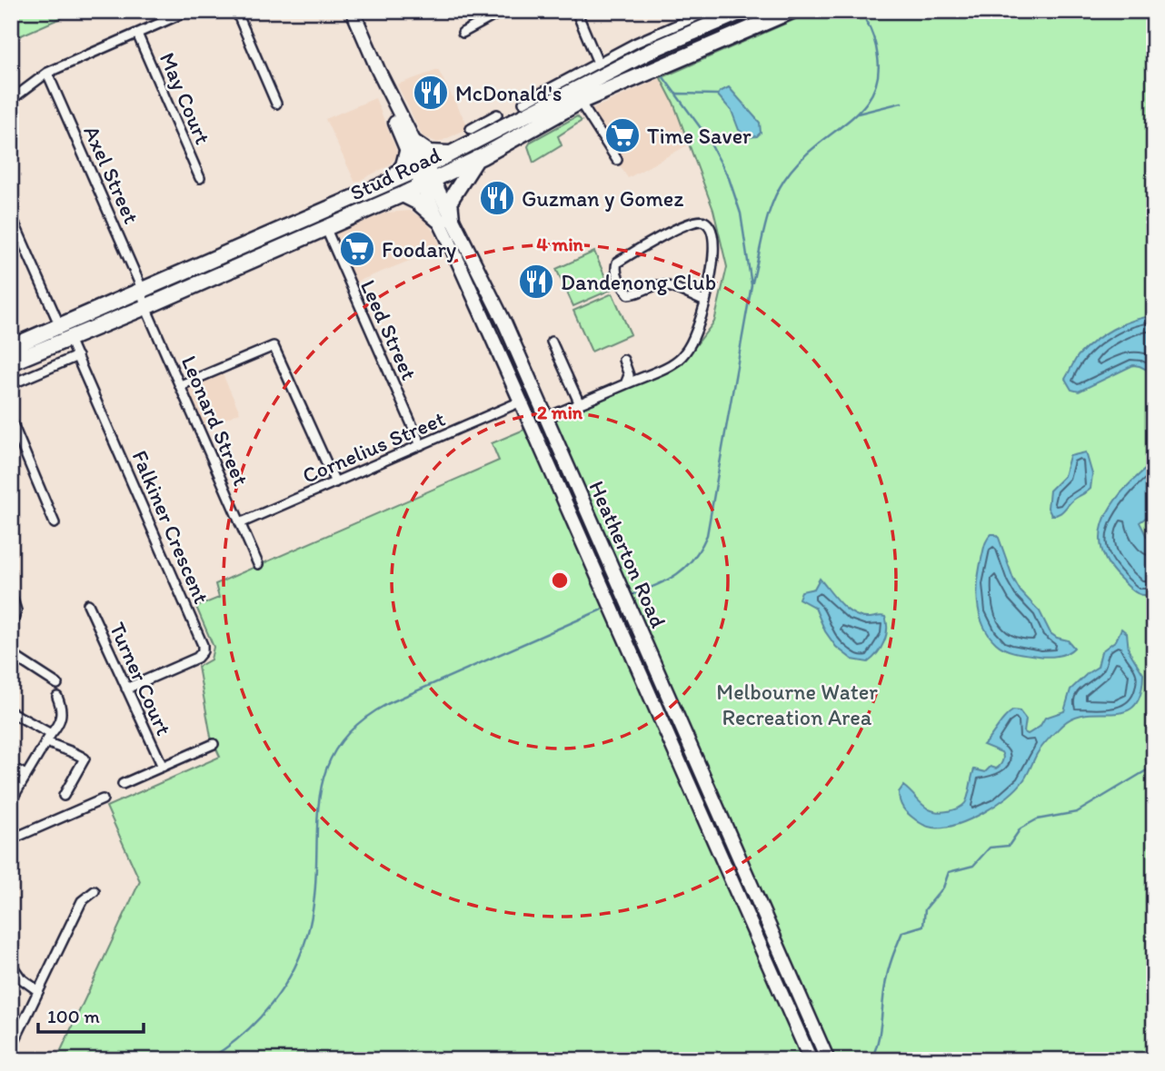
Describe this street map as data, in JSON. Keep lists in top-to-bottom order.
{
  "streets": {
    "highway": ["Stud Road"],
    "main road": ["Heatherton Road"],
    "street": [
      "May Court",
      "Axel Street",
      "Leed Street",
      "Leonard Street",
      "Cornelius Street",
      "Falkiner Crescent",
      "Turner Court"
    ]
  },
  "crossings": [
    ["Stud Road", "Axel Street"],
    ["Stud Road", "Leed Street"],
    ["Stud Road", "Leonard Street"],
    ["Stud Road", "Falkiner Crescent"],
    ["Stud Road", "Heatherton Road"],
    ["Axel Street", "Leonard Street"],
    ["Leed Street", "Cornelius Street"],
    ["Leonard Street", "Cornelius Street"],
    ["Cornelius Street", "Heatherton Road"],
    ["Falkiner Crescent", "Turner Court"]
  ],
  "parks": ["Melbourne Water Recreation Area"],
  "places": {
    "restaurant": ["McDonald's", "Guzman y Gomez", "Dandenong Club"],
    "supermarket": ["Time Saver", "Foodary"]
  },
  "scale_bar": "100 m",
  "rings": ["4 min", "2 min"]
}
